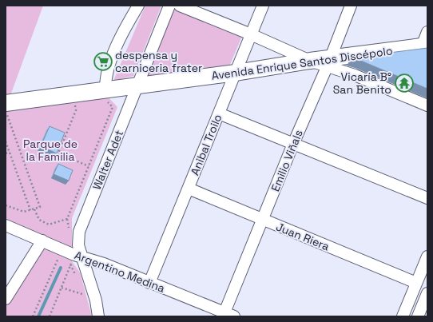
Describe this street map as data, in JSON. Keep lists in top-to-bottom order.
{
  "streets": {
    "main road": ["Avenida Enrique Santos Discépolo"],
    "street": [
      "Anibal Troilo",
      "Walter Adet",
      "Emilio Viñals",
      "Juan Riera",
      "Argentino Medina"
    ]
  },
  "crossings": [
    ["Avenida Enrique Santos Discépolo", "Anibal Troilo"],
    ["Avenida Enrique Santos Discépolo", "Walter Adet"],
    ["Avenida Enrique Santos Discépolo", "Emilio Viñals"],
    ["Anibal Troilo", "Juan Riera"],
    ["Anibal Troilo", "Argentino Medina"],
    ["Walter Adet", "Argentino Medina"],
    ["Emilio Viñals", "Juan Riera"],
    ["Emilio Viñals", "Argentino Medina"]
  ],
  "parks": ["Parque de la Familia"],
  "places": {
    "supermarket": ["despensa y carniceria frater"],
    "temple": ["Vicaría B° San Benito"]
  }
}
